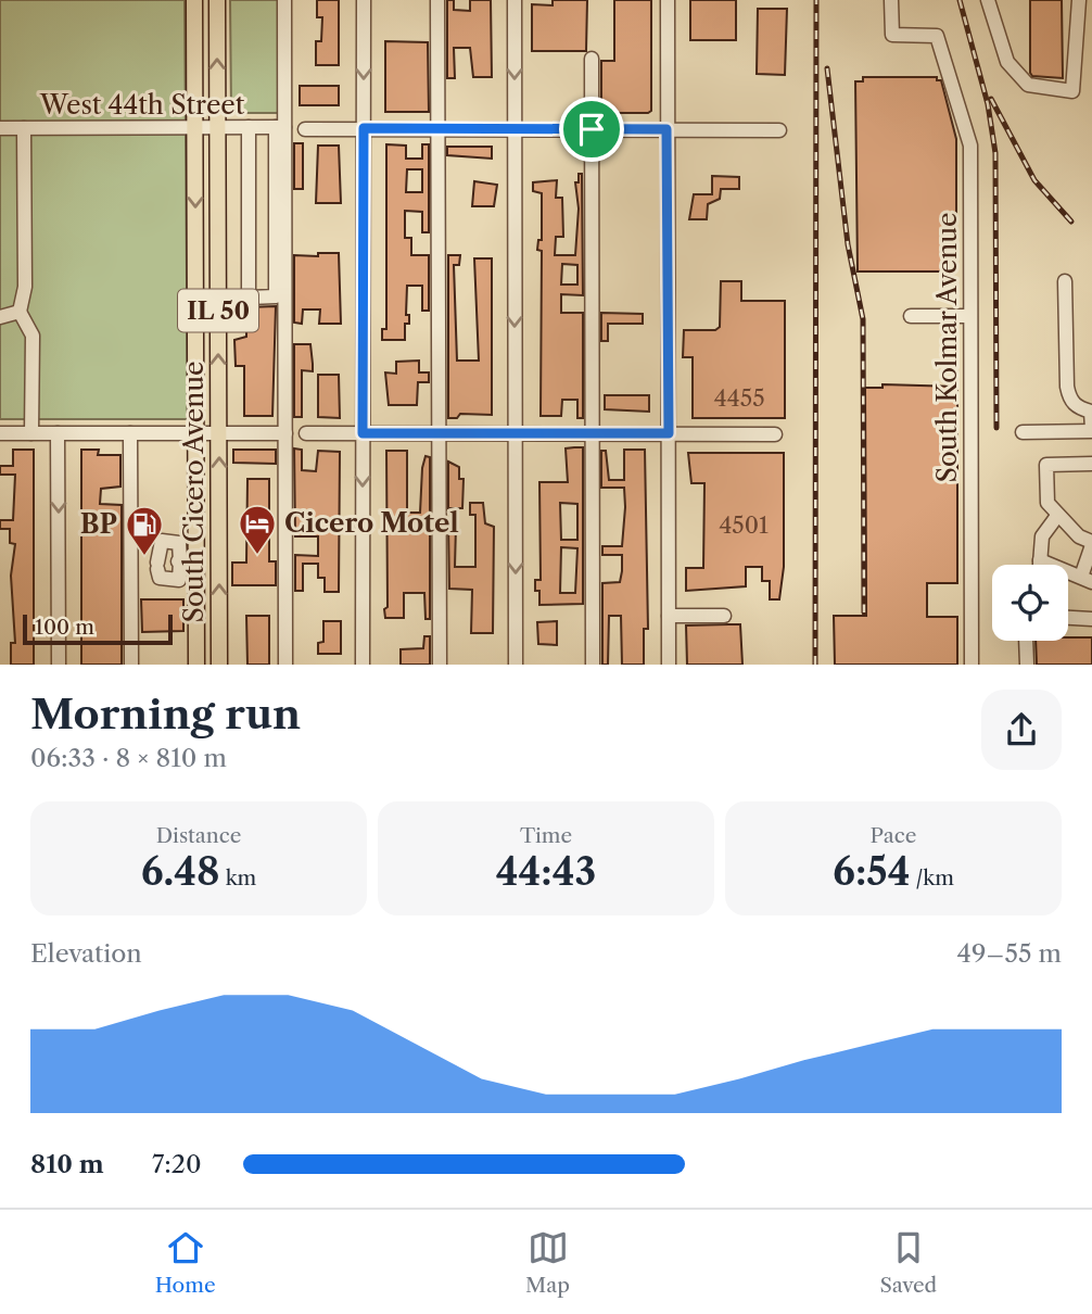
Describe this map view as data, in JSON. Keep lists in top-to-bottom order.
{
  "streets": {
    "main road": ["IL 50", "South Cicero Avenue"],
    "street": ["West 44th Street", "South Kolmar Avenue"]
  },
  "crossings": [
    ["West 44th Street", "South Cicero Avenue"]
  ],
  "places": {
    "hotel": ["Cicero Motel"],
    "fuel station": ["BP"]
  },
  "house_numbers": ["4455", "4501"],
  "scale_bar": "100 m",
  "page": {
    "scale": "100 m",
    "heading": ["Morning run", "06:33 · 8 × 810 m"],
    "stats": [
      ["Distance", "6.48 km"],
      ["Time", "44:43"],
      ["Pace", "6:54 /km"]
    ],
    "chart": ["Elevation", "49–55 m"],
    "list": [
      {
        "name": "810 m",
        "note": "7:20"
      }
    ],
    "tabs": ["Home", "Map", "Saved"]
  }
}
